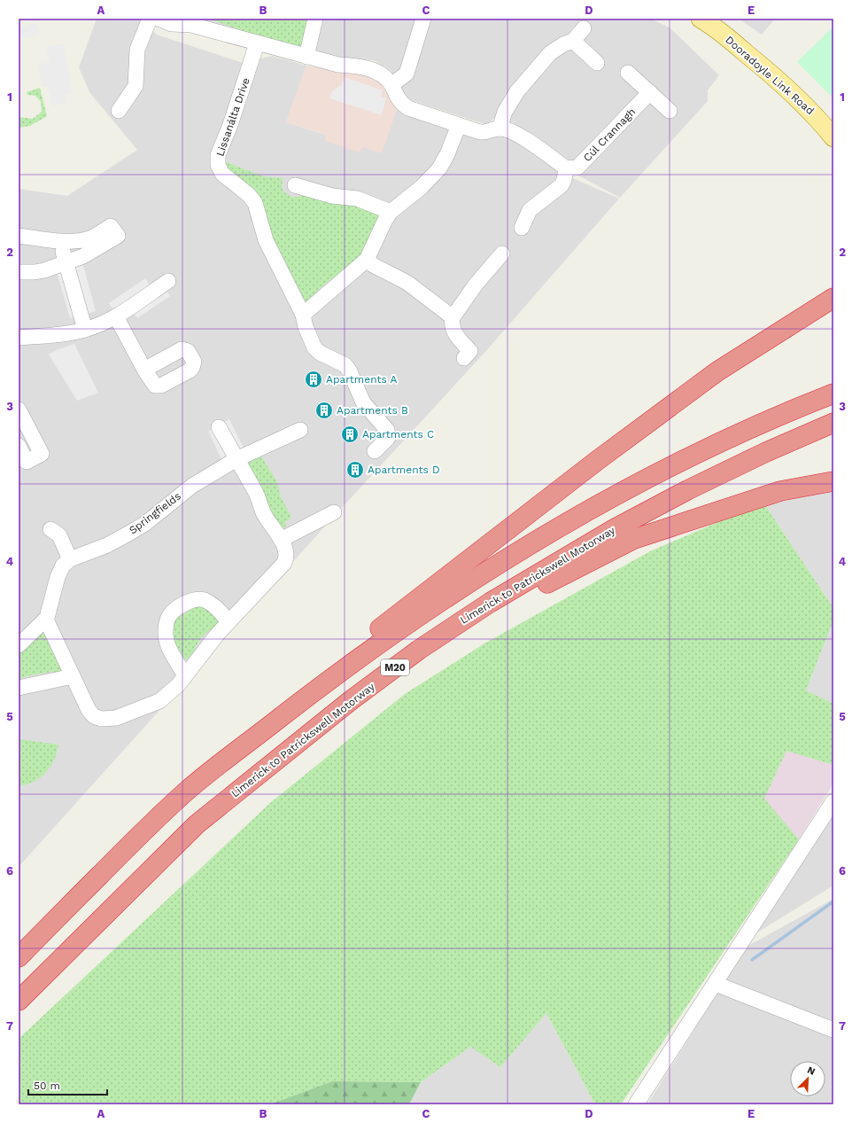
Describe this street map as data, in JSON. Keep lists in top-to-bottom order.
{
  "streets": {
    "highway": ["Limerick to Patrickswell Motorway", "M20"],
    "main road": ["Dooradoyle Link Road"],
    "street": ["Lissanálta Drive", "Cúl Crannagh", "Springfields"]
  },
  "crossings": [
    ["Limerick to Patrickswell Motorway", "M20"]
  ],
  "places": {
    "building": [
      "Apartments A",
      "Apartments B",
      "Apartments C",
      "Apartments D"
    ]
  },
  "scale_bar": "50 m",
  "north": "top right",
  "grid": {
    "columns": [
      "A",
      "B",
      "C",
      "D",
      "E"
    ],
    "rows": [
      "1",
      "2",
      "3",
      "4",
      "5",
      "6",
      "7"
    ]
  }
}
